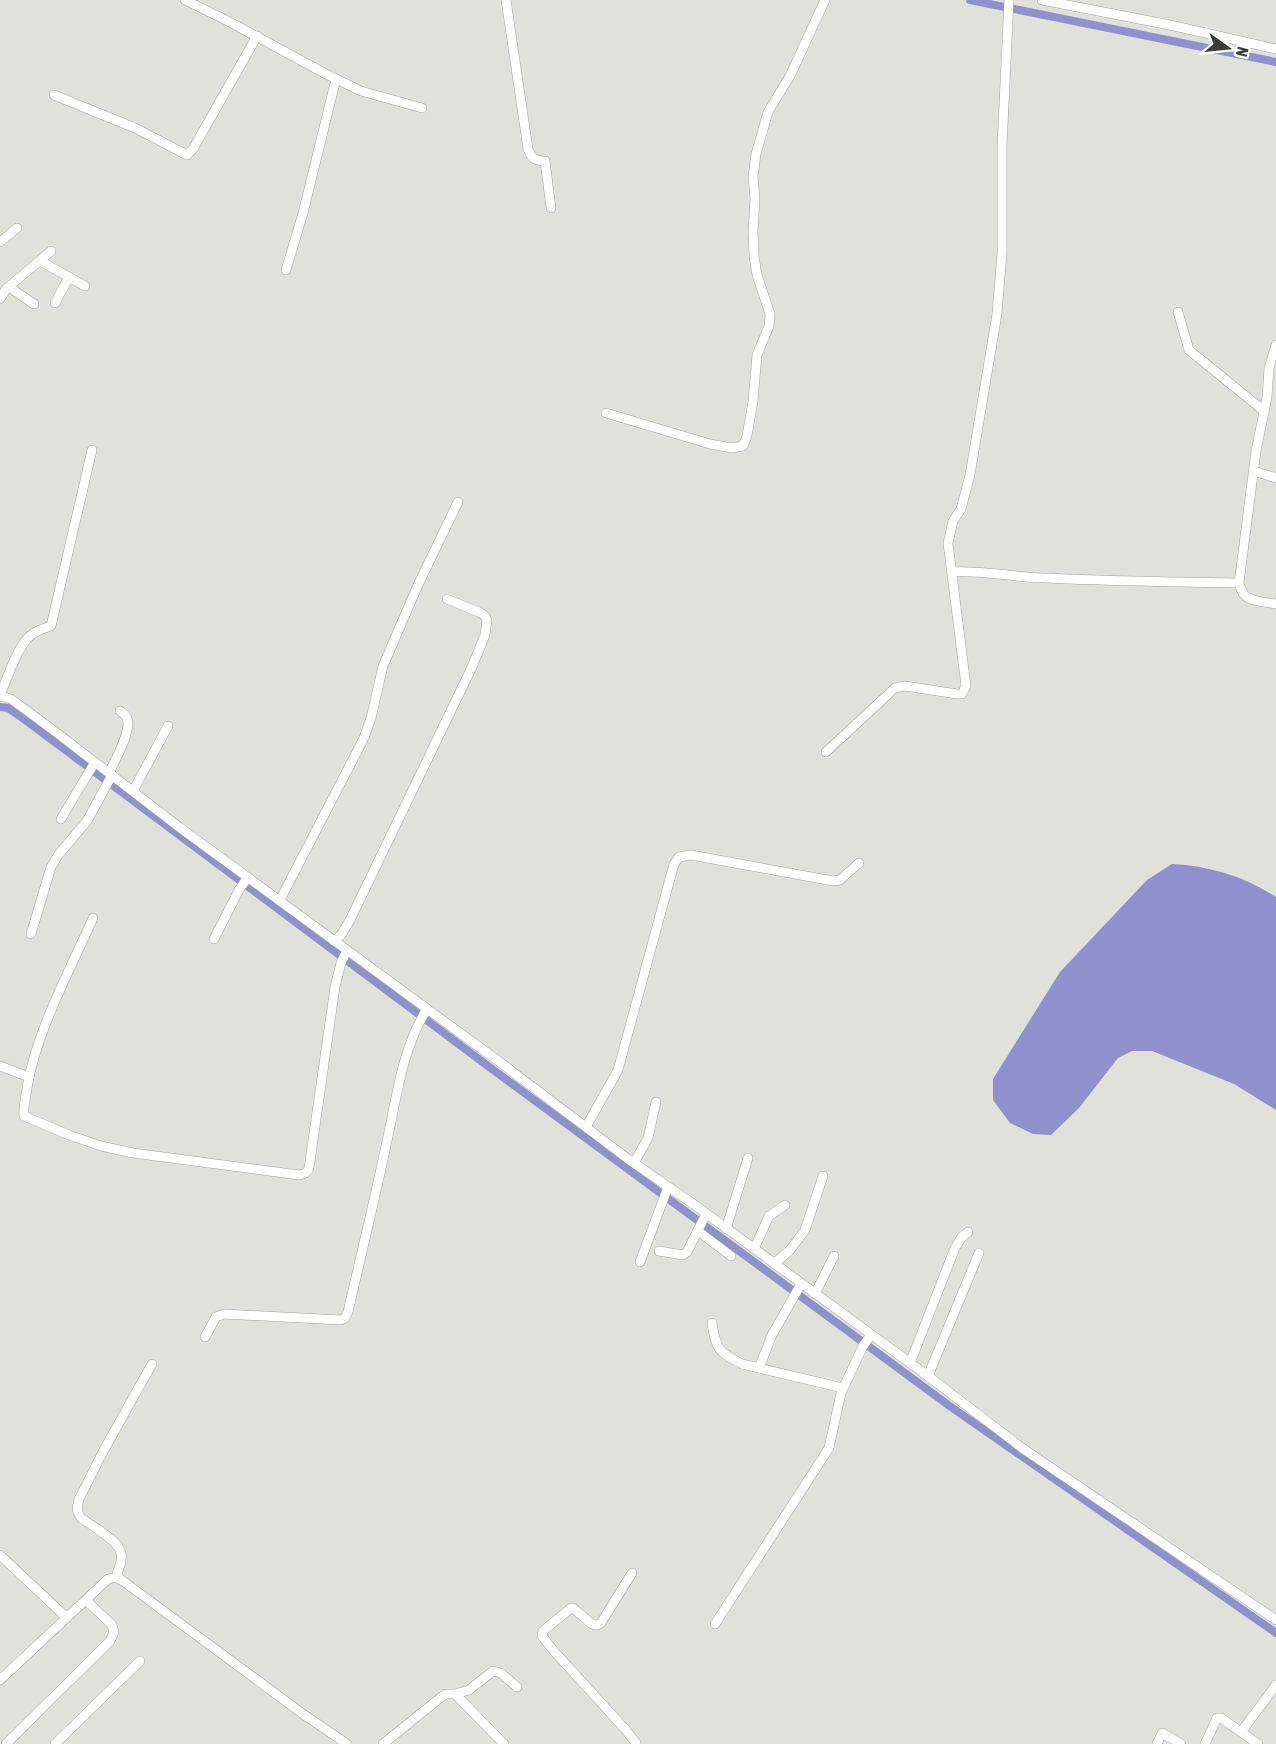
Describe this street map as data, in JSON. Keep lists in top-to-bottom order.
{
  "north": "right"
}
